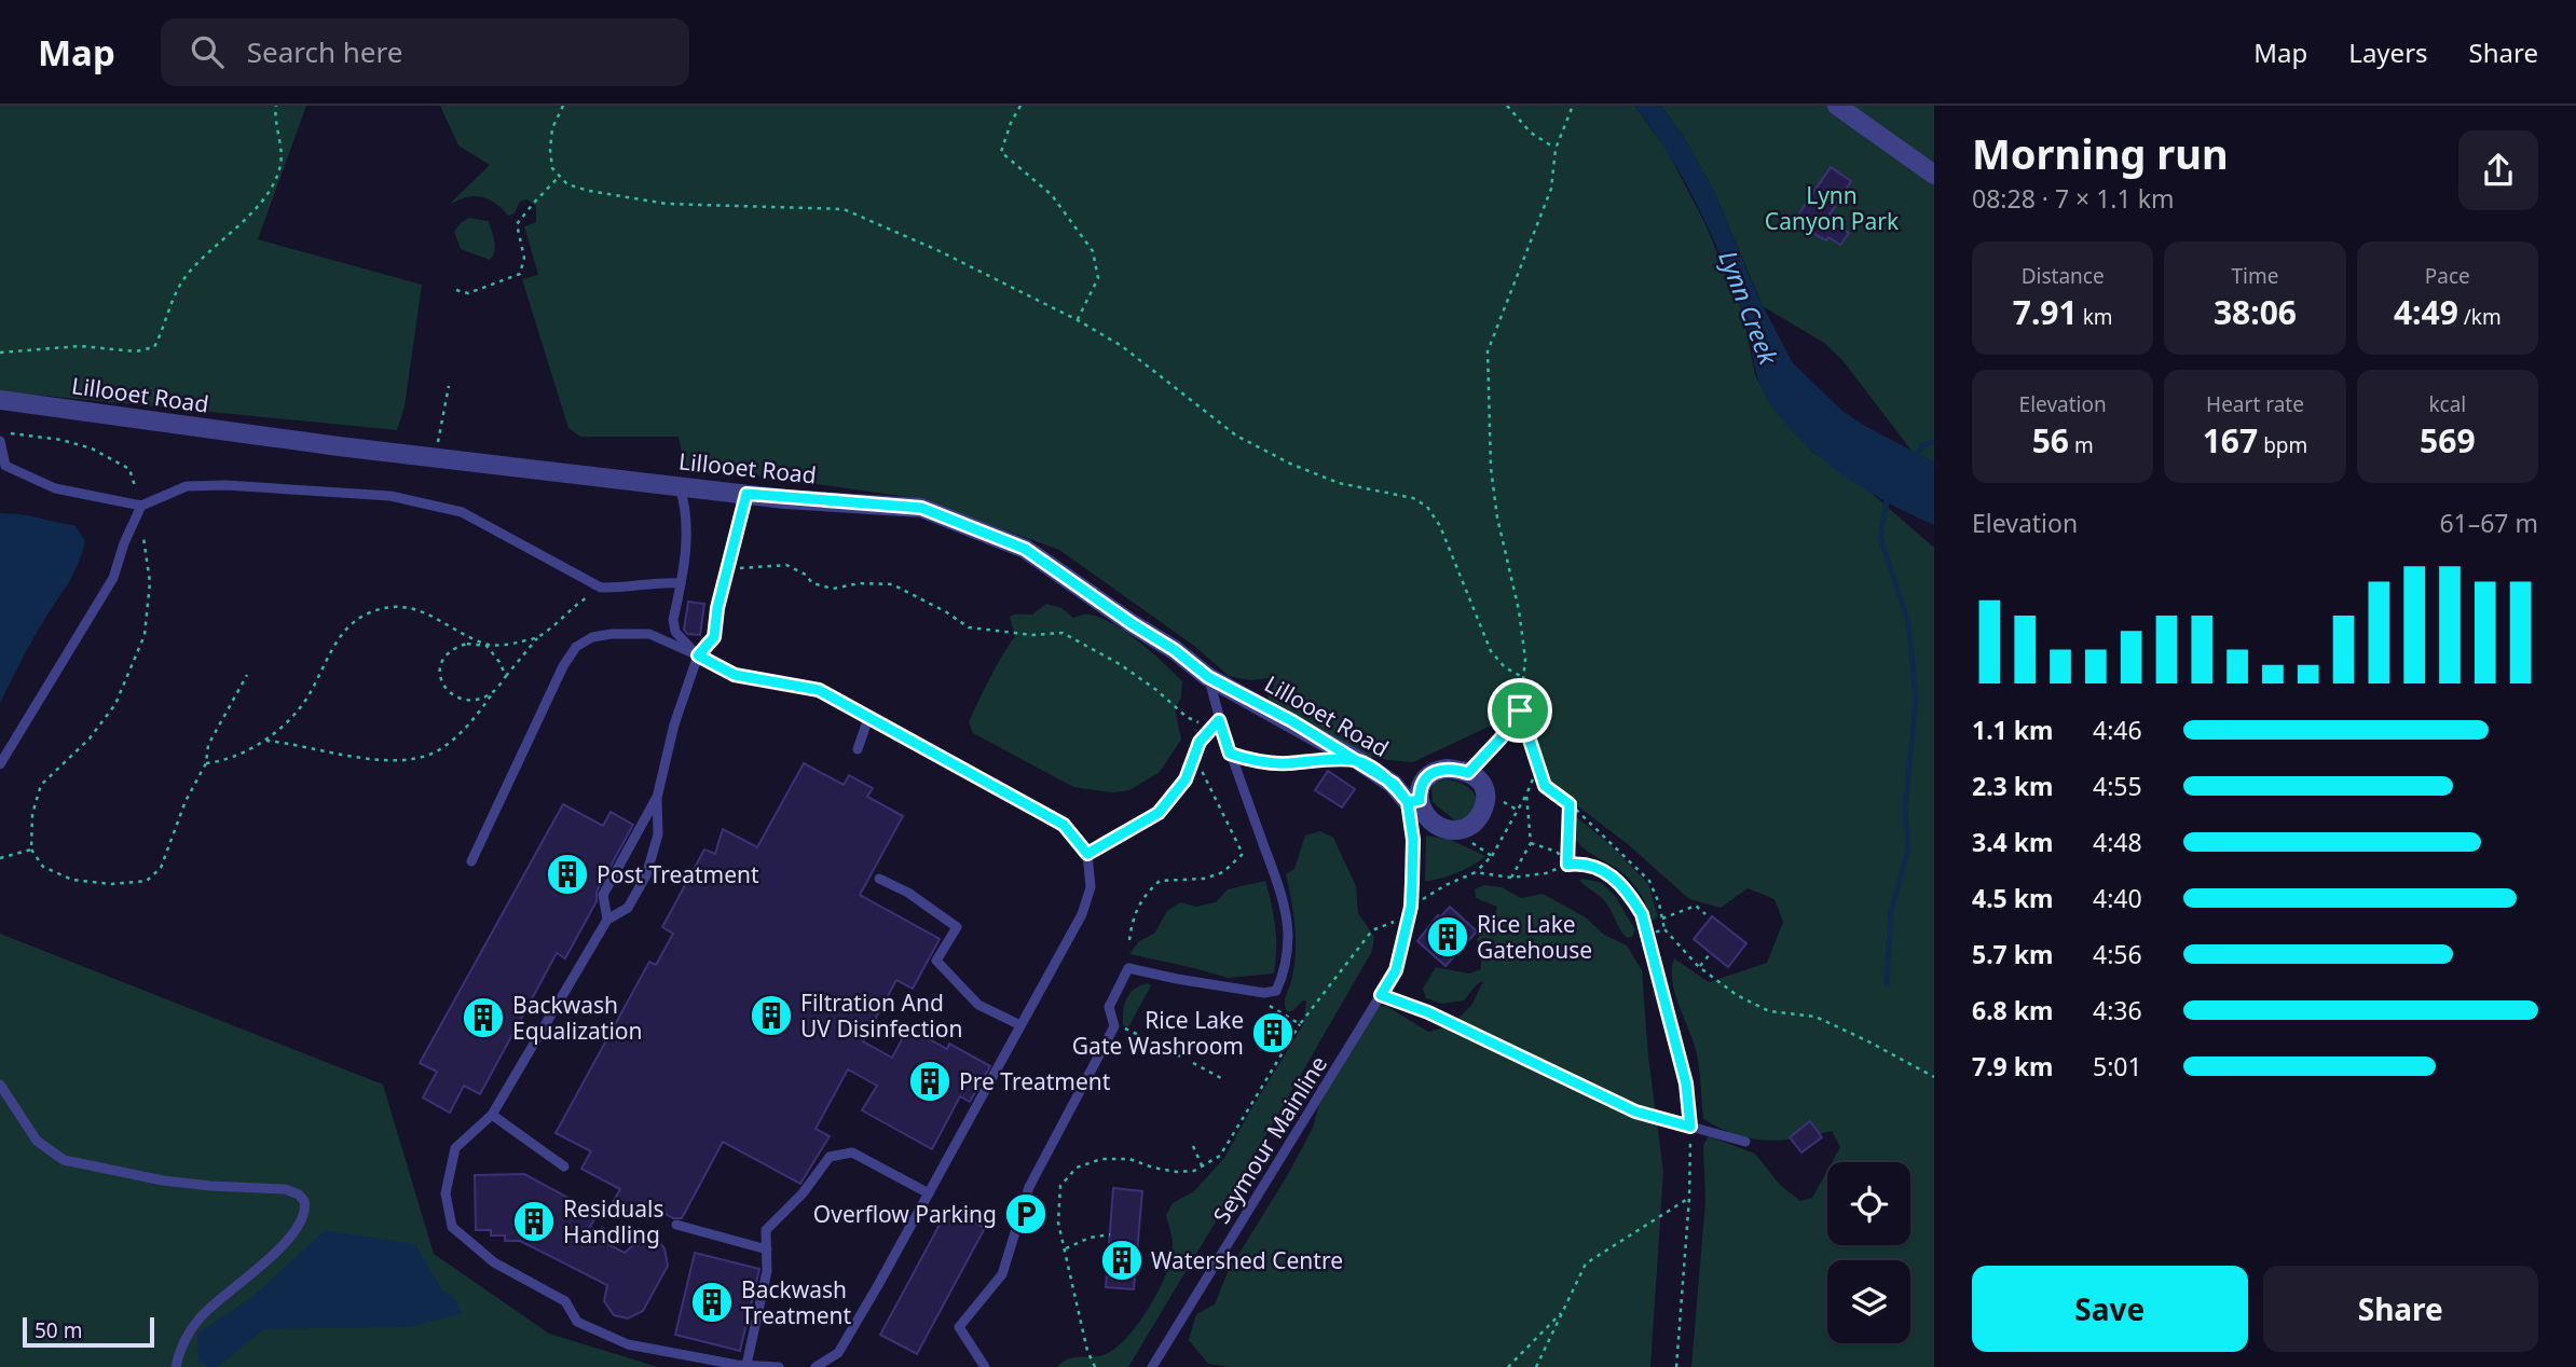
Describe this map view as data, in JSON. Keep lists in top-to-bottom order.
{
  "streets": {
    "street": ["Lillooet Road"],
    "lane": ["Seymour Mainline"]
  },
  "crossings": [
    ["Lillooet Road", "Seymour Mainline"]
  ],
  "water": ["Lynn Creek"],
  "parks": ["Lynn Canyon Park"],
  "places": {
    "building": [
      "Post Treatment",
      "Rice Lake Gatehouse",
      "Filtration And UV Disinfection",
      "Backwash Equalization",
      "Rice Lake Gate Washroom",
      "Pre Treatment",
      "Residuals Handling",
      "Watershed Centre",
      "Backwash Treatment"
    ],
    "parking": ["Overflow Parking"]
  },
  "scale_bar": "50 m",
  "page": {
    "header": "Map",
    "search": "Search here",
    "nav": ["Map", "Layers", "Share"],
    "heading": ["Morning run", "08:28 · 7 × 1.1 km"],
    "stats": [
      ["Distance", "7.91 km"],
      ["Time", "38:06"],
      ["Pace", "4:49 /km"],
      ["Elevation", "56 m"],
      ["Heart rate", "167 bpm"],
      ["kcal", "569"]
    ],
    "chart": ["Elevation", "61–67 m"],
    "list": [
      {
        "name": "1.1 km",
        "note": "4:46"
      },
      {
        "name": "2.3 km",
        "note": "4:55"
      },
      {
        "name": "3.4 km",
        "note": "4:48"
      },
      {
        "name": "4.5 km",
        "note": "4:40"
      },
      {
        "name": "5.7 km",
        "note": "4:56"
      },
      {
        "name": "6.8 km",
        "note": "4:36"
      },
      {
        "name": "7.9 km",
        "note": "5:01"
      }
    ],
    "buttons": ["Save", "Share"],
    "scale": "50 m"
  }
}
